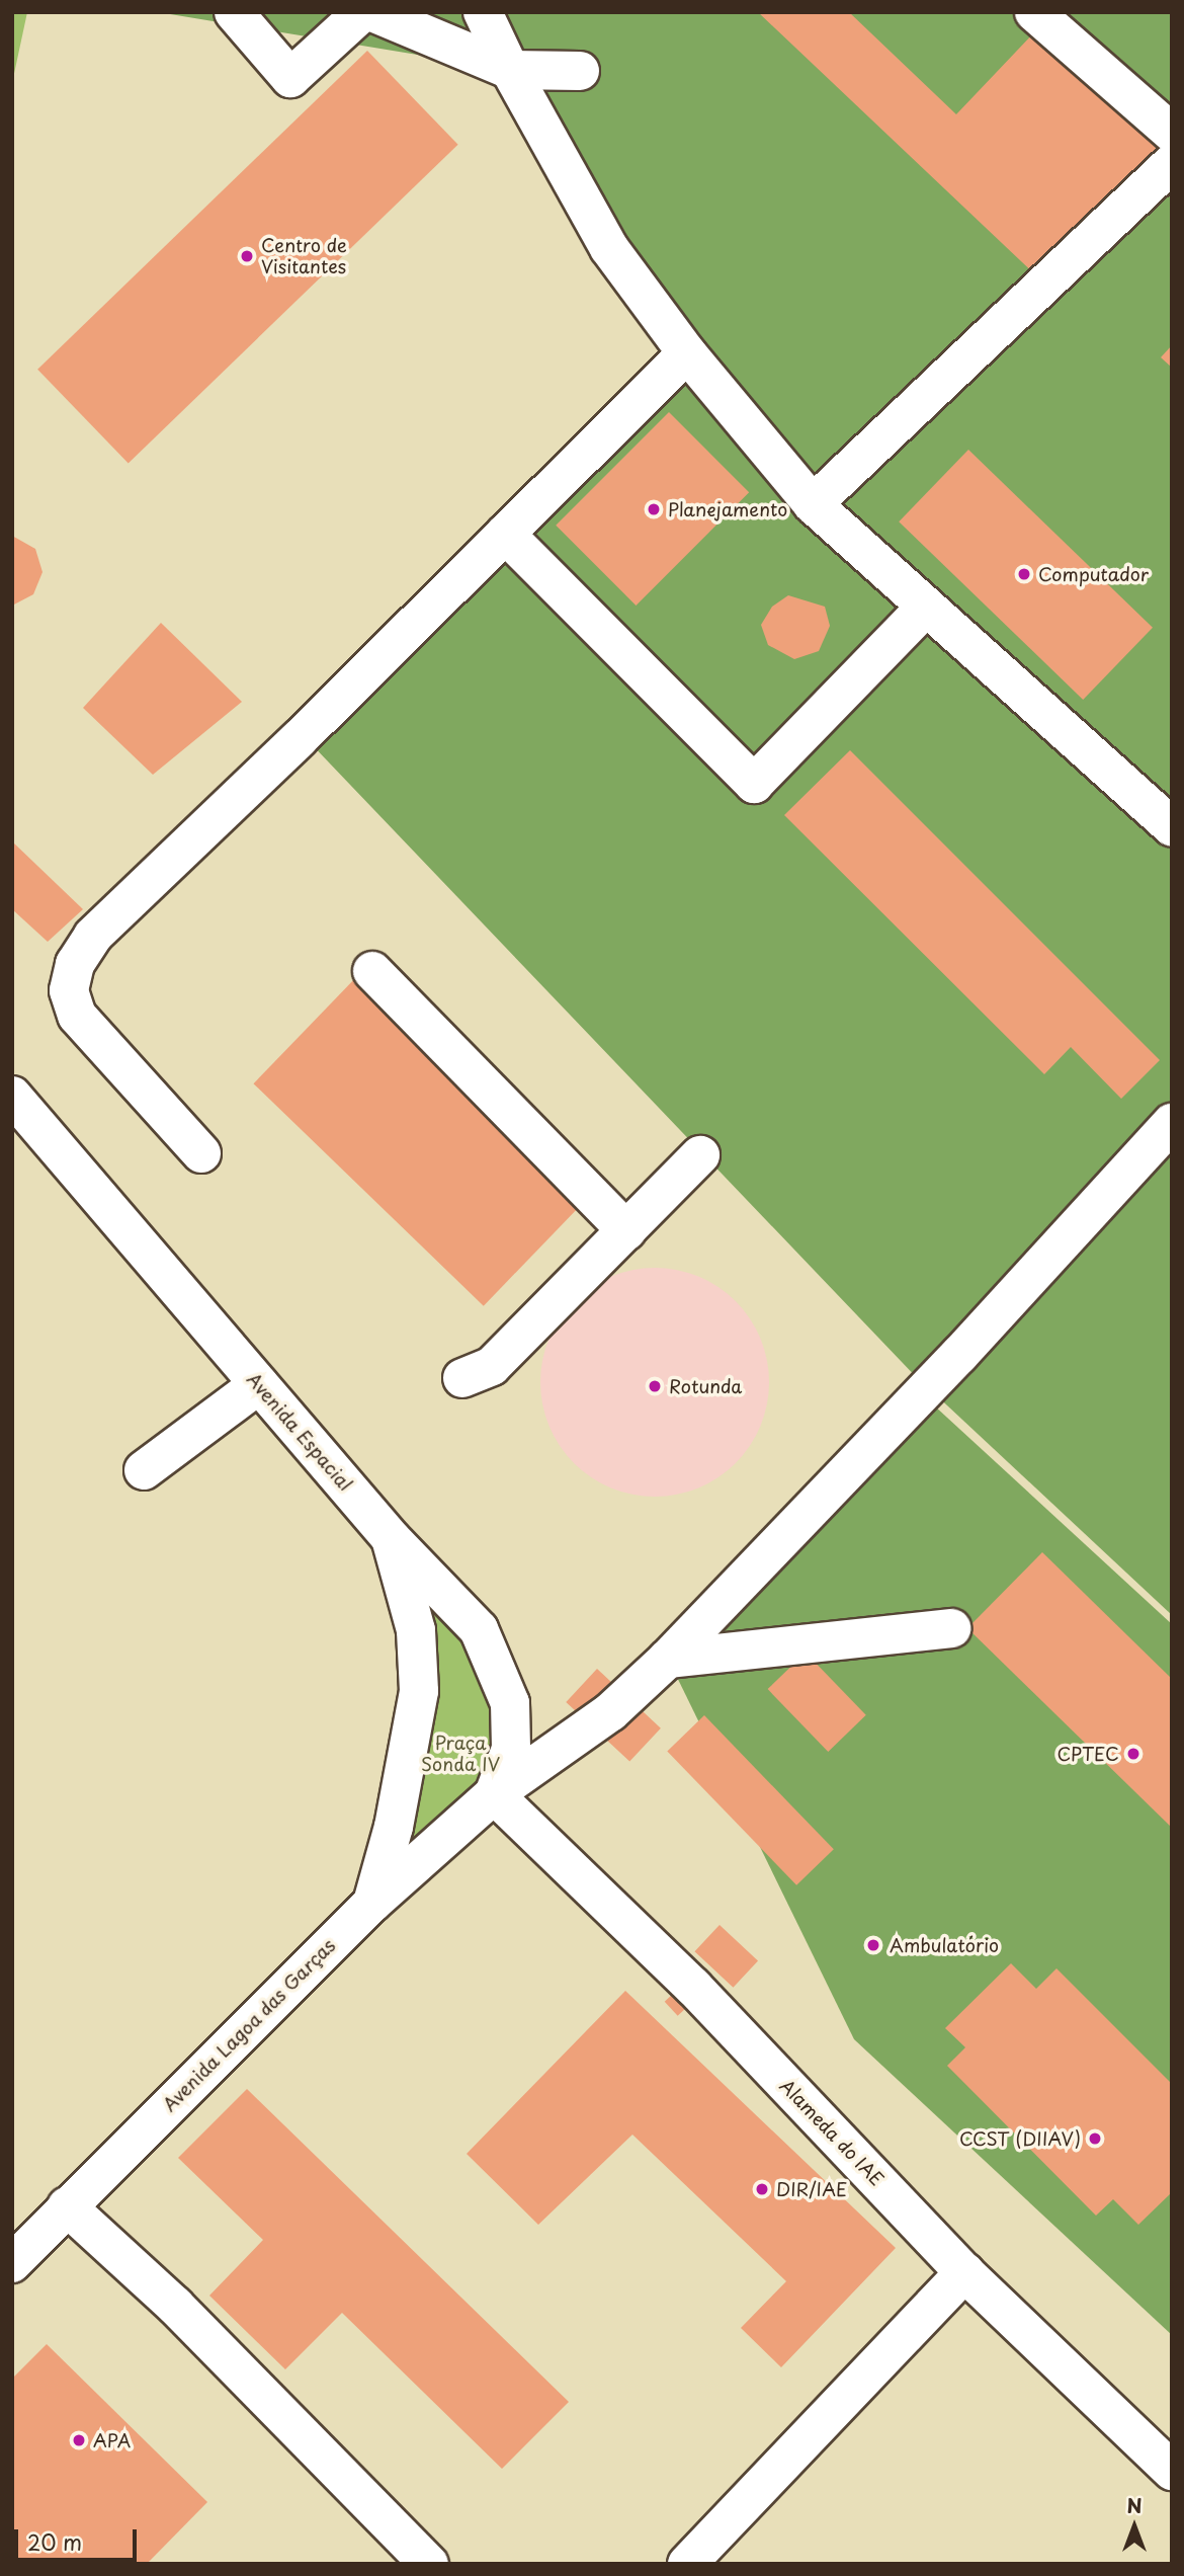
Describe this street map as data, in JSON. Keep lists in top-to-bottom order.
{
  "streets": {
    "lane": ["Avenida Espacial", "Avenida Lagoa das Garças", "Alameda do IAE"]
  },
  "crossings": [
    ["Avenida Espacial", "Avenida Lagoa das Garças"],
    ["Avenida Espacial", "Alameda do IAE"],
    ["Avenida Lagoa das Garças", "Alameda do IAE"]
  ],
  "parks": ["Praça Sonda IV"],
  "places": [
    "Centro de Visitantes",
    "Planejamento",
    "Computador",
    "Rotunda",
    "CPTEC",
    "Ambulatório",
    "CCST (DIIAV)",
    "DIR/IAE",
    "APA"
  ],
  "scale_bar": "20 m",
  "north": "top"
}
